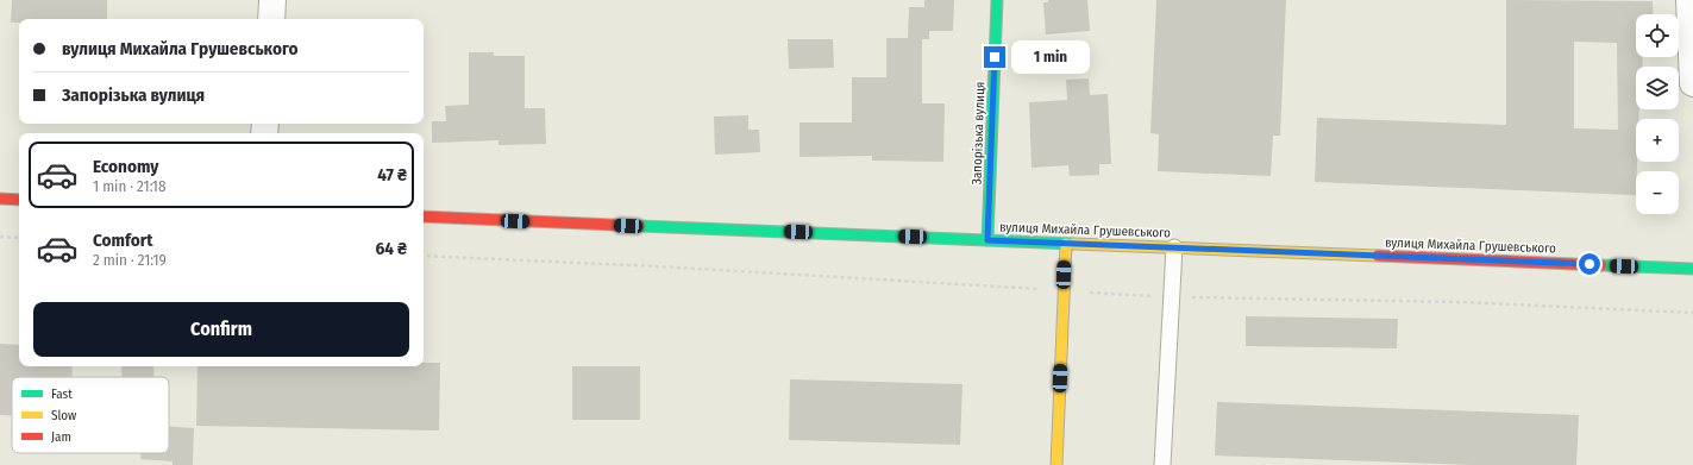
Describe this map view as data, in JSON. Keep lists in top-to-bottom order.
{
  "streets": {
    "main road": ["Запорізька вулиця", "вулиця Михайла Грушевського"]
  },
  "crossings": [
    ["Запорізька вулиця", "вулиця Михайла Грушевського"]
  ],
  "legend": ["Fast", "Slow", "Jam"],
  "page": {
    "map_buttons": ["+", "−"],
    "banner": ["вулиця Михайла Грушевського", "Запорізька вулиця"],
    "bubble": "1 min",
    "list": [
      {
        "name": "Economy",
        "note": "1 min · 21:18",
        "value": "47 ₴"
      },
      {
        "name": "Comfort",
        "note": "2 min · 21:19",
        "value": "64 ₴"
      }
    ],
    "buttons": "Confirm"
  }
}
